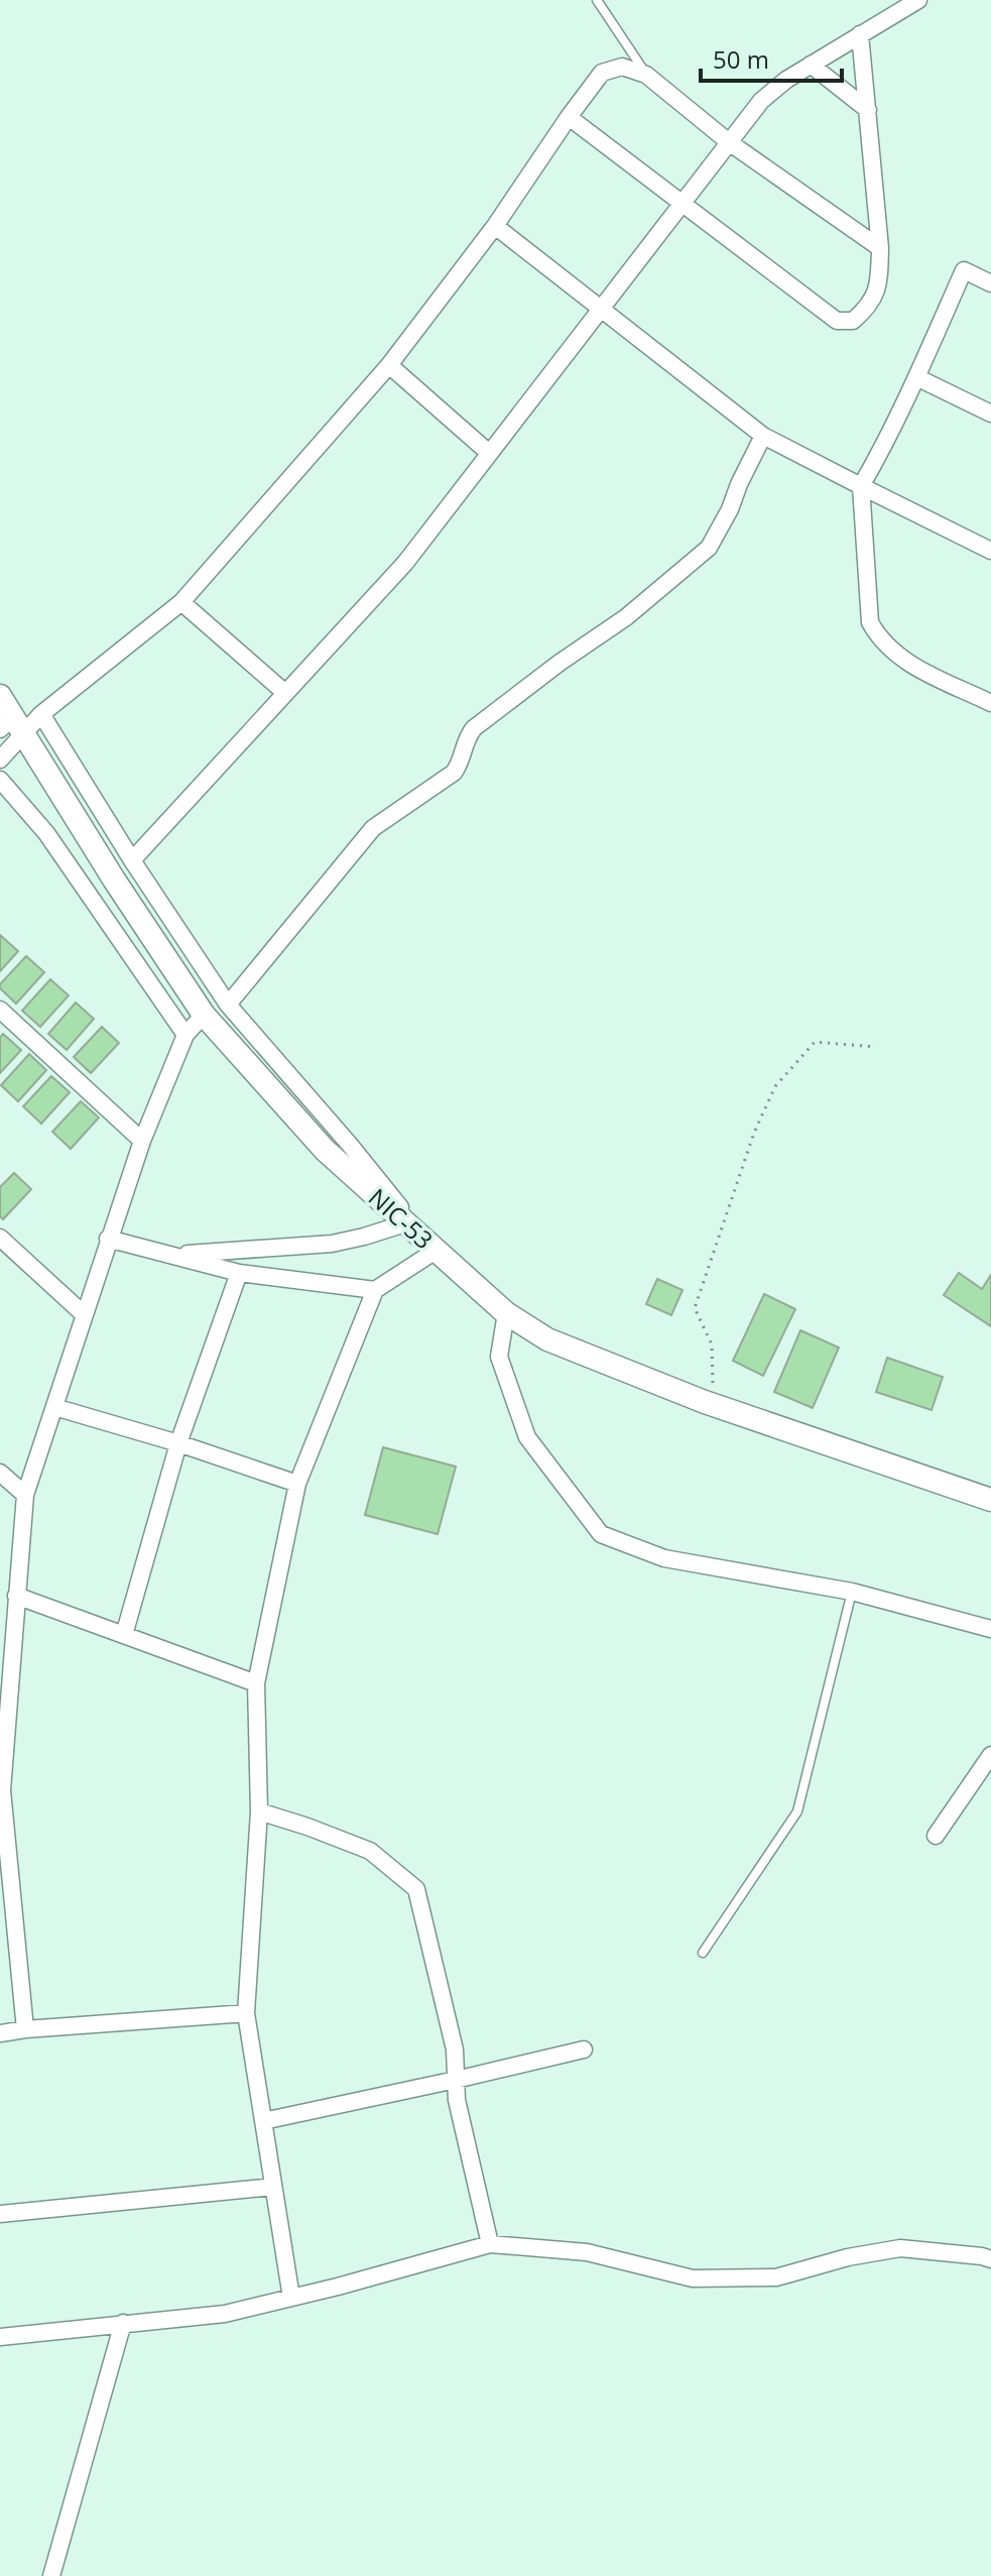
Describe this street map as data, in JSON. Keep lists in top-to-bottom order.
{
  "streets": {
    "main road": ["NIC-53"]
  },
  "scale_bar": "50 m"
}
